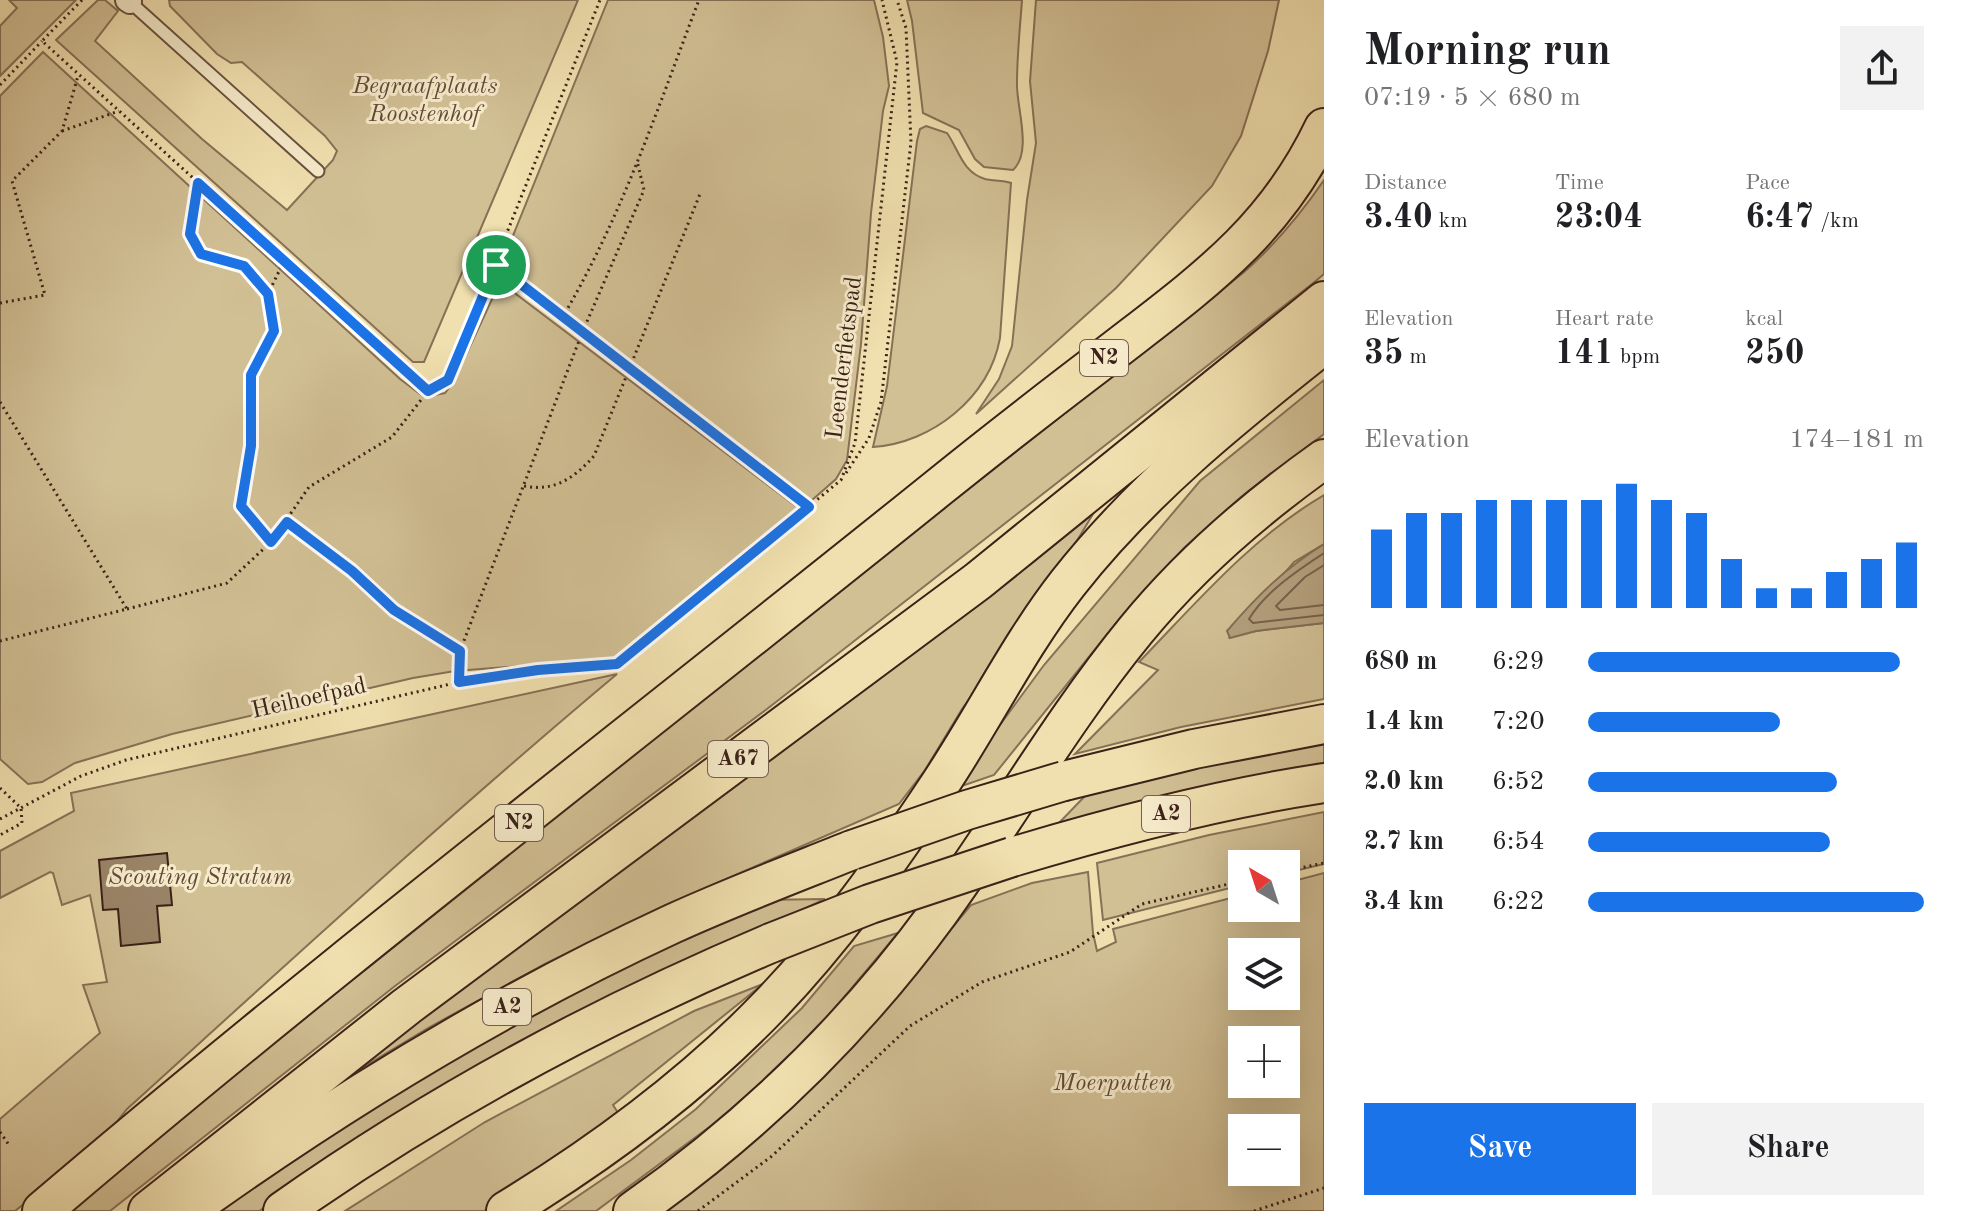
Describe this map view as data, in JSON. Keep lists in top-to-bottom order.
{
  "streets": {
    "highway": ["N2", "A67", "A2"],
    "path": ["Leenderfietspad", "Heihoefpad"]
  },
  "crossings": [
    ["Leenderfietspad", "Heihoefpad"]
  ],
  "parks": ["Begraafplaats Roostenhof", "Scouting Stratum", "Moerputten"],
  "north": "top left",
  "page": {
    "heading": ["Morning run", "07:19 · 5 × 680 m"],
    "stats": [
      ["Distance", "3.40 km"],
      ["Time", "23:04"],
      ["Pace", "6:47 /km"],
      ["Elevation", "35 m"],
      ["Heart rate", "141 bpm"],
      ["kcal", "250"]
    ],
    "chart": ["Elevation", "174–181 m"],
    "list": [
      {
        "name": "680 m",
        "note": "6:29"
      },
      {
        "name": "1.4 km",
        "note": "7:20"
      },
      {
        "name": "2.0 km",
        "note": "6:52"
      },
      {
        "name": "2.7 km",
        "note": "6:54"
      },
      {
        "name": "3.4 km",
        "note": "6:22"
      }
    ],
    "map_buttons": ["+", "−"],
    "buttons": ["Save", "Share"]
  }
}
